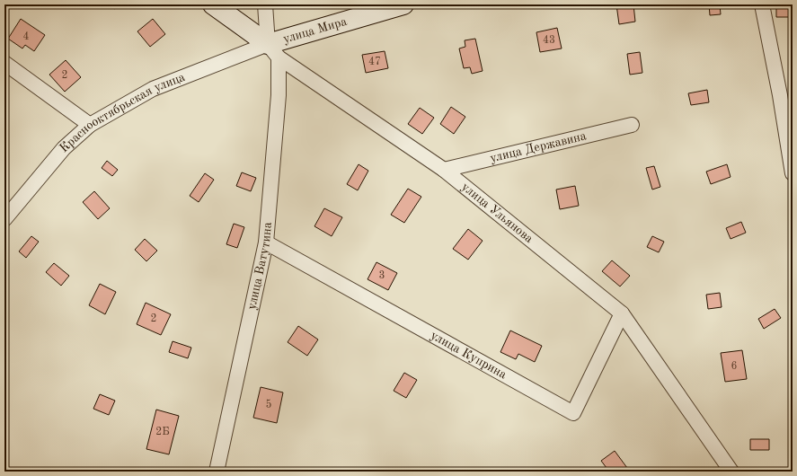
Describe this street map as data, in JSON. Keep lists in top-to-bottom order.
{
  "streets": {
    "street": [
      "улица Мира",
      "Краснооктябрьская улица",
      "улица Державина",
      "улица Ульянова",
      "улица Ватутина",
      "улица Куприна"
    ]
  },
  "crossings": [
    ["улица Мира", "Краснооктябрьская улица"],
    ["улица Мира", "улица Ульянова"],
    ["улица Мира", "улица Ватутина"],
    ["Краснооктябрьская улица", "улица Ульянова"],
    ["Краснооктябрьская улица", "улица Ватутина"],
    ["улица Державина", "улица Ульянова"],
    ["улица Ульянова", "улица Ватутина"],
    ["улица Ульянова", "улица Куприна"],
    ["улица Ватутина", "улица Куприна"]
  ],
  "house_numbers": [
    "4",
    "43",
    "47",
    "2",
    "3",
    "2",
    "6",
    "5",
    "2Б"
  ]
}
